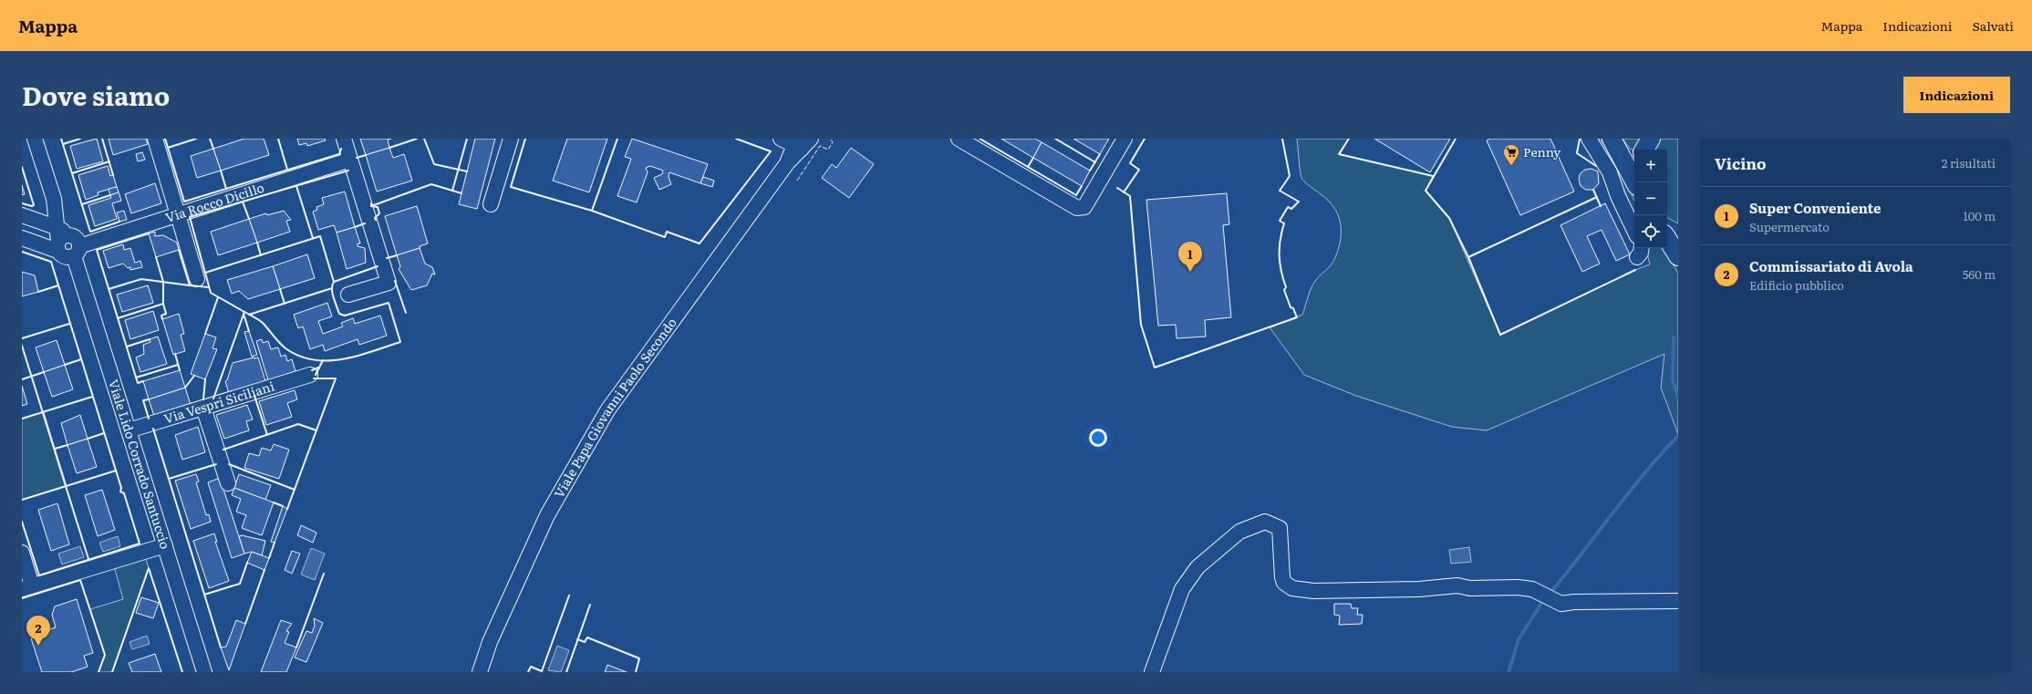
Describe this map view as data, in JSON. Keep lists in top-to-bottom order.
{
  "streets": {
    "street": [
      "Via Rocco Dicillo",
      "Via Vespri Siciliani",
      "Viale Papa Giovanni Paolo Secondo",
      "Viale Lido Corrado Santuccio"
    ]
  },
  "crossings": [
    ["Via Rocco Dicillo", "Viale Lido Corrado Santuccio"],
    ["Via Vespri Siciliani", "Viale Lido Corrado Santuccio"]
  ],
  "places": {
    "supermarket": ["Penny"]
  },
  "page": {
    "header": "Mappa",
    "nav": ["Mappa", "Indicazioni", "Salvati"],
    "title": "Dove siamo",
    "buttons": "Indicazioni",
    "heading": ["Vicino", "2 risultati"],
    "map_buttons": ["+", "−"],
    "list": [
      {
        "mark": "1",
        "name": "Super Conveniente",
        "note": "Supermercato",
        "value": "100 m"
      },
      {
        "mark": "2",
        "name": "Commissariato di Avola",
        "note": "Edificio pubblico",
        "value": "560 m"
      }
    ],
    "pins": ["1", "2"]
  }
}
